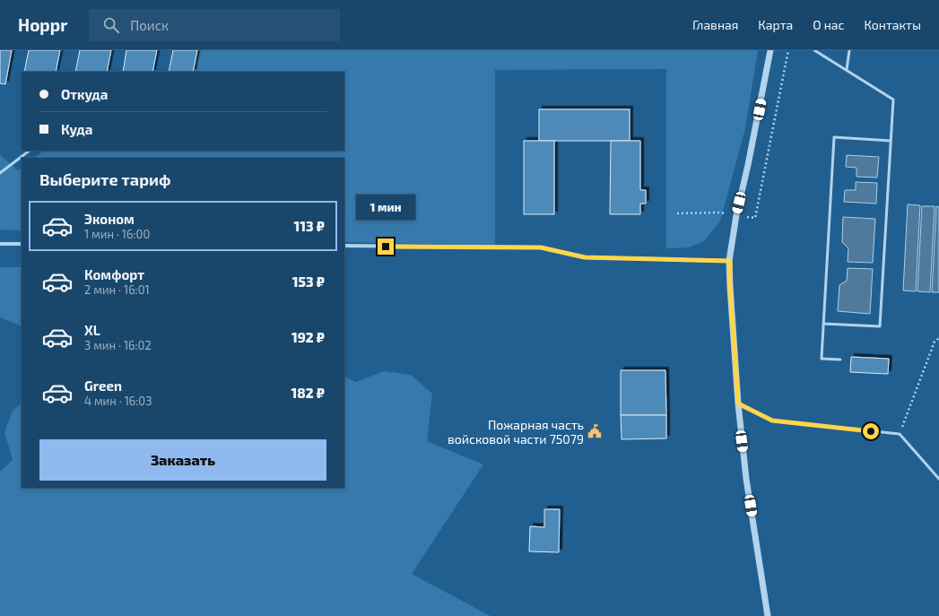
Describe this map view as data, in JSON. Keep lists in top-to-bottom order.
{
  "places": {
    "public building": ["Пожарная часть войсковой части 75079"]
  },
  "page": {
    "header": "Hoppr",
    "search": "Поиск",
    "nav": [
      "Главная",
      "Карта",
      "О нас",
      "Контакты"
    ],
    "banner": ["Откуда", "Куда"],
    "heading": "Выберите тариф",
    "bubble": "1 мин",
    "list": [
      {
        "name": "Эконом",
        "note": "1 мин · 16:00",
        "value": "113 ₽"
      },
      {
        "name": "Комфорт",
        "note": "2 мин · 16:01",
        "value": "153 ₽"
      },
      {
        "name": "XL",
        "note": "3 мин · 16:02",
        "value": "192 ₽"
      },
      {
        "name": "Green",
        "note": "4 мин · 16:03",
        "value": "182 ₽"
      }
    ],
    "buttons": "Заказать"
  }
}
